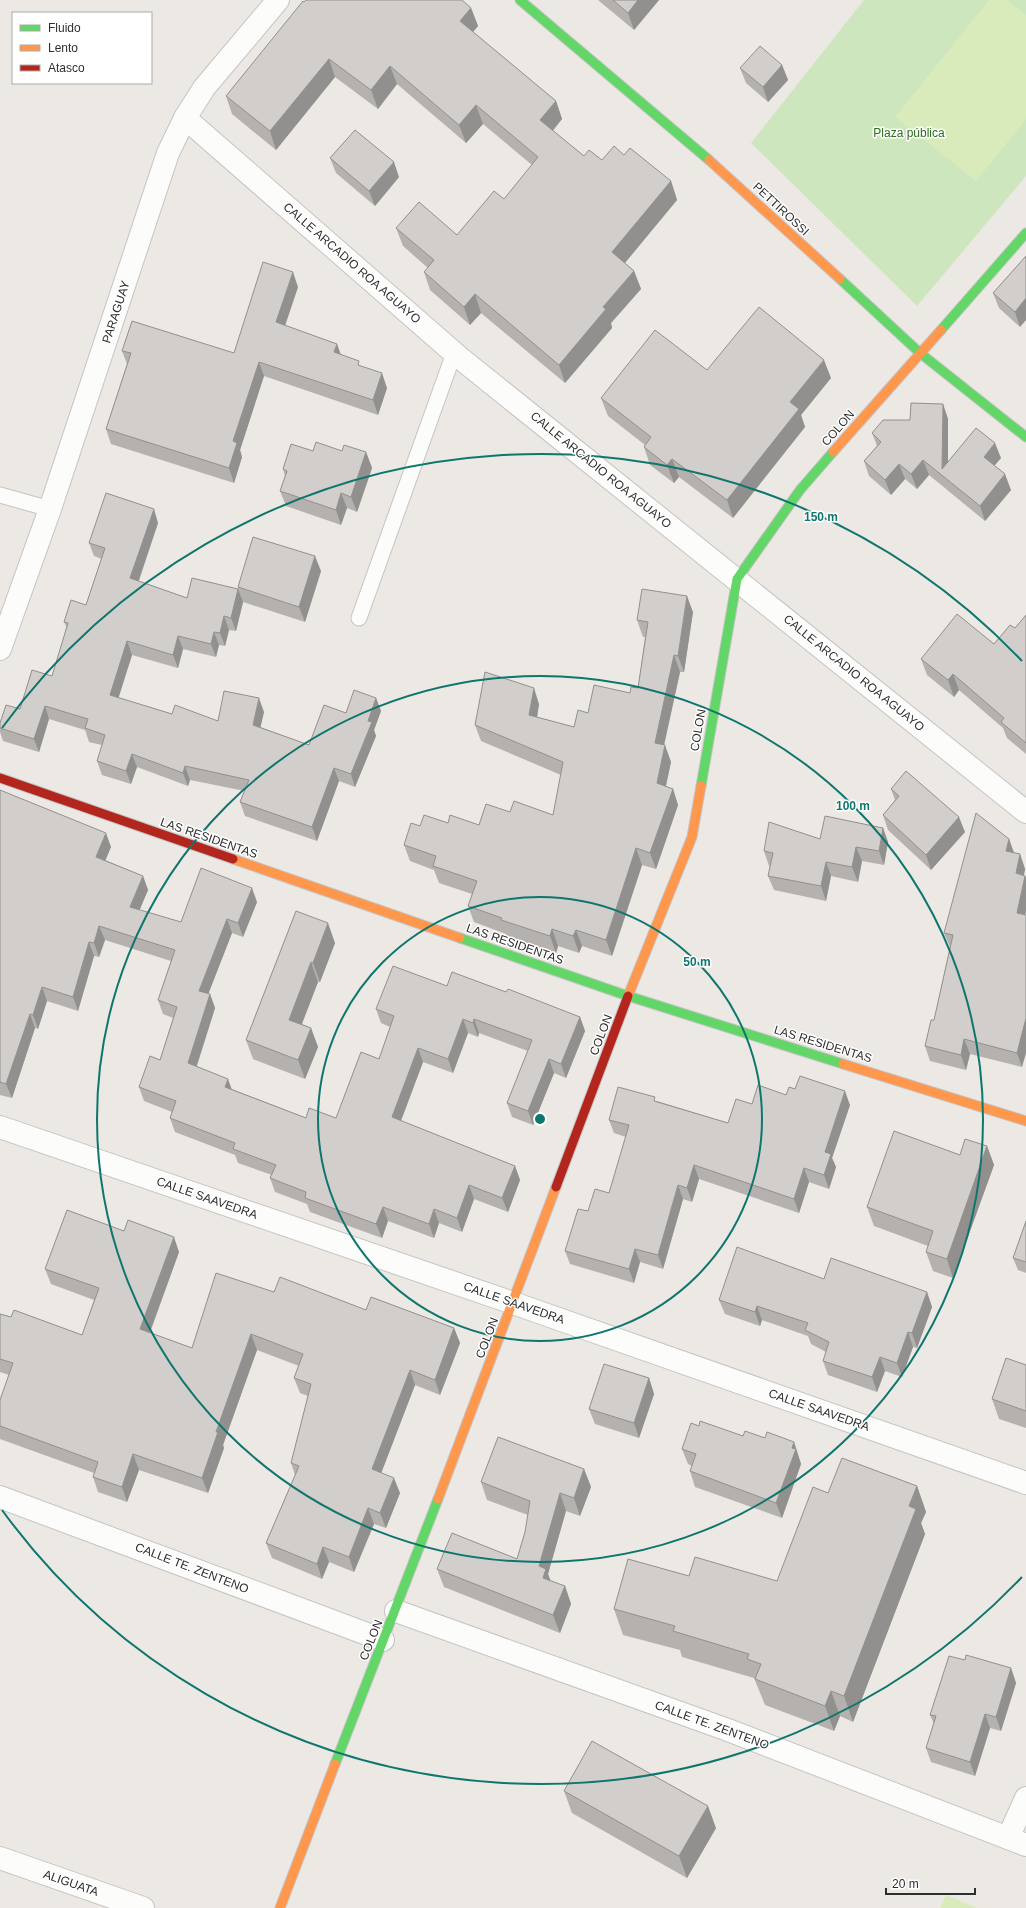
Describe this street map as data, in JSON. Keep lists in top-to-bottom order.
{
  "streets": {
    "street": [
      "PETTIROSSI",
      "CALLE ARCADIO ROA AGUAYO",
      "PARAGUAY",
      "COLON",
      "LAS RESIDENTAS",
      "CALLE SAAVEDRA",
      "CALLE TE. ZENTENO",
      "ALIGUATA"
    ]
  },
  "crossings": [
    ["PETTIROSSI", "COLON"],
    ["CALLE ARCADIO ROA AGUAYO", "PARAGUAY"],
    ["CALLE ARCADIO ROA AGUAYO", "COLON"],
    ["COLON", "LAS RESIDENTAS"],
    ["COLON", "CALLE SAAVEDRA"],
    ["COLON", "CALLE TE. ZENTENO"]
  ],
  "parks": ["Plaza pública"],
  "legend": ["Fluido", "Lento", "Atasco"],
  "scale_bar": "20 m",
  "rings": ["150 m", "100 m", "50 m"]
}
